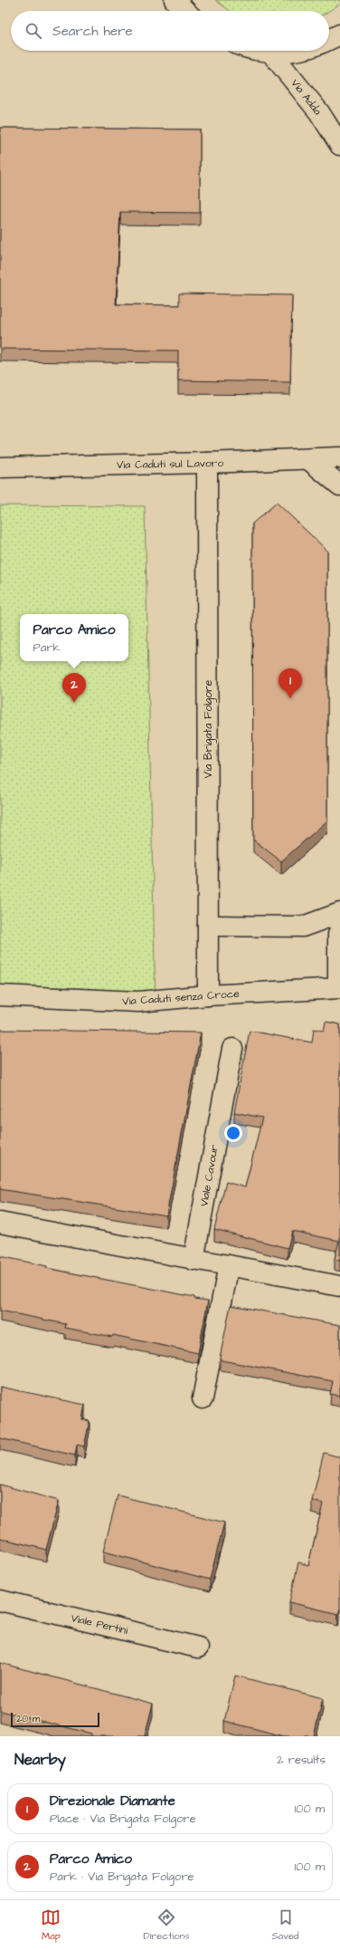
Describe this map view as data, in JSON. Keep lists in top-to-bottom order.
{
  "streets": {
    "street": [
      "Via Adda",
      "Via Caduti sul Lavoro",
      "Via Brigata Folgore",
      "Via Caduti senza Croce",
      "Viale Cavour",
      "Viale Pertini"
    ]
  },
  "crossings": [
    ["Via Caduti sul Lavoro", "Via Brigata Folgore"],
    ["Via Brigata Folgore", "Via Caduti senza Croce"]
  ],
  "scale_bar": "20 m",
  "page": {
    "search": "Search here",
    "popup": ["Parco Amico", "Park"],
    "pins": ["1", "2"],
    "scale": "20 m",
    "heading": ["Nearby", "2 results"],
    "list": [
      {
        "mark": "1",
        "name": "Direzionale Diamante",
        "note": "Place · Via Brigata Folgore",
        "value": "100 m"
      },
      {
        "mark": "2",
        "name": "Parco Amico",
        "note": "Park · Via Brigata Folgore",
        "value": "100 m"
      }
    ],
    "nav": ["Map", "Directions", "Saved"]
  }
}
